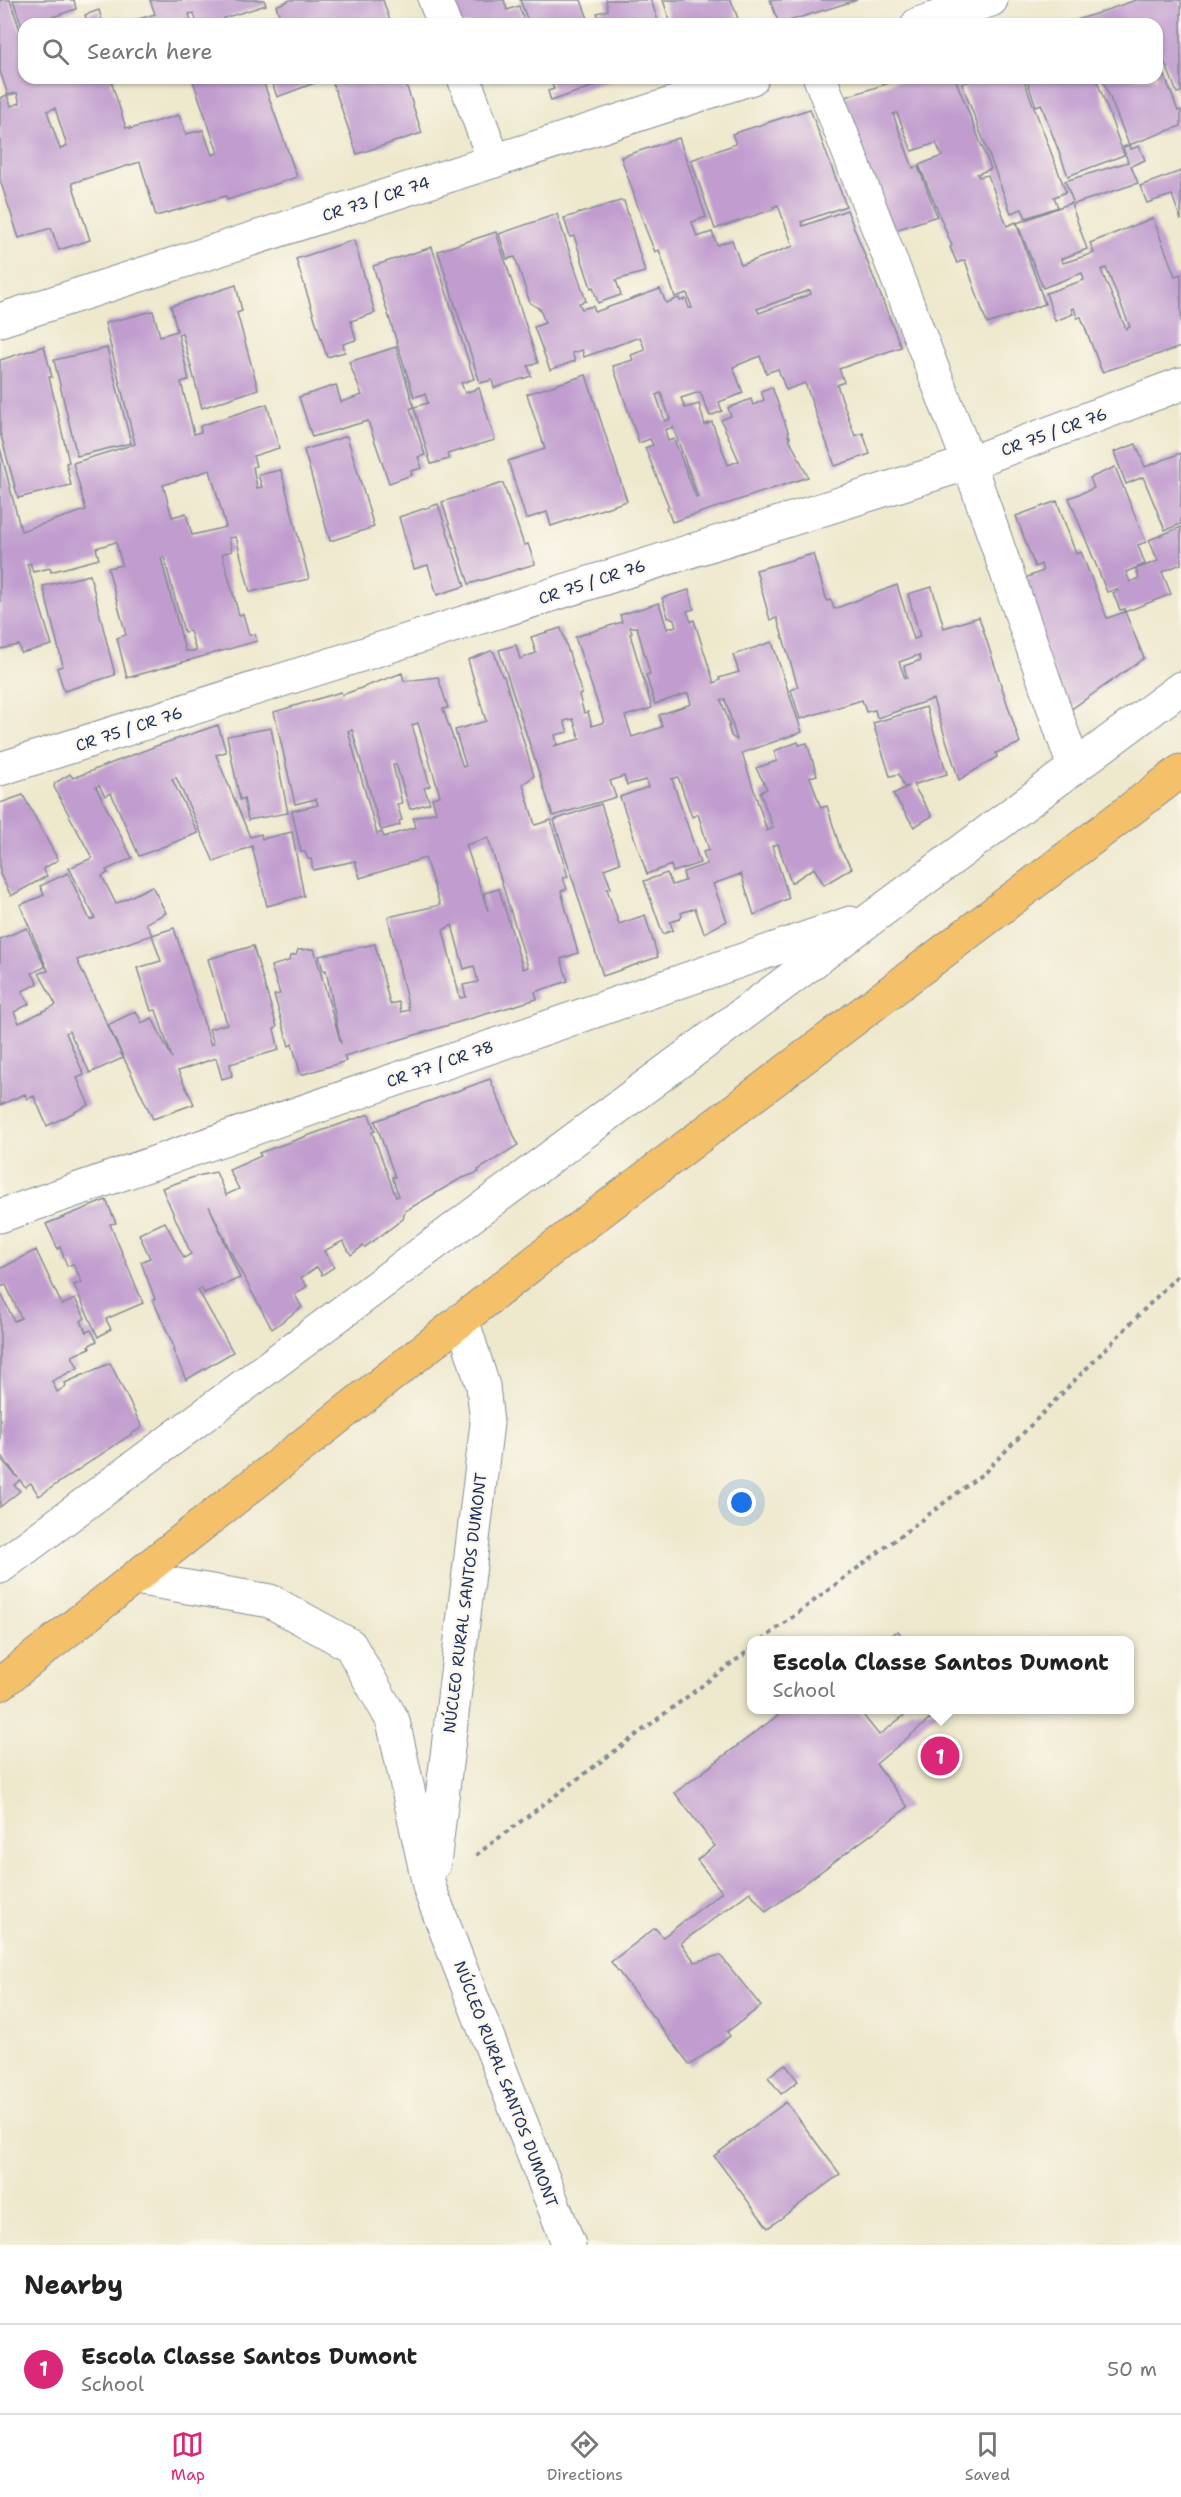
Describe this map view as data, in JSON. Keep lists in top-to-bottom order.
{
  "streets": {
    "street": [
      "CR 73 / CR 74",
      "CR 75 / CR 76",
      "CR 77 / CR 78",
      "NÚCLEO RURAL SANTOS DUMONT"
    ]
  },
  "page": {
    "search": "Search here",
    "popup": ["Escola Classe Santos Dumont", "School"],
    "pins": "1",
    "heading": "Nearby",
    "list": [
      {
        "mark": "1",
        "name": "Escola Classe Santos Dumont",
        "note": "School",
        "value": "50 m"
      }
    ],
    "nav": ["Map", "Directions", "Saved"]
  }
}
